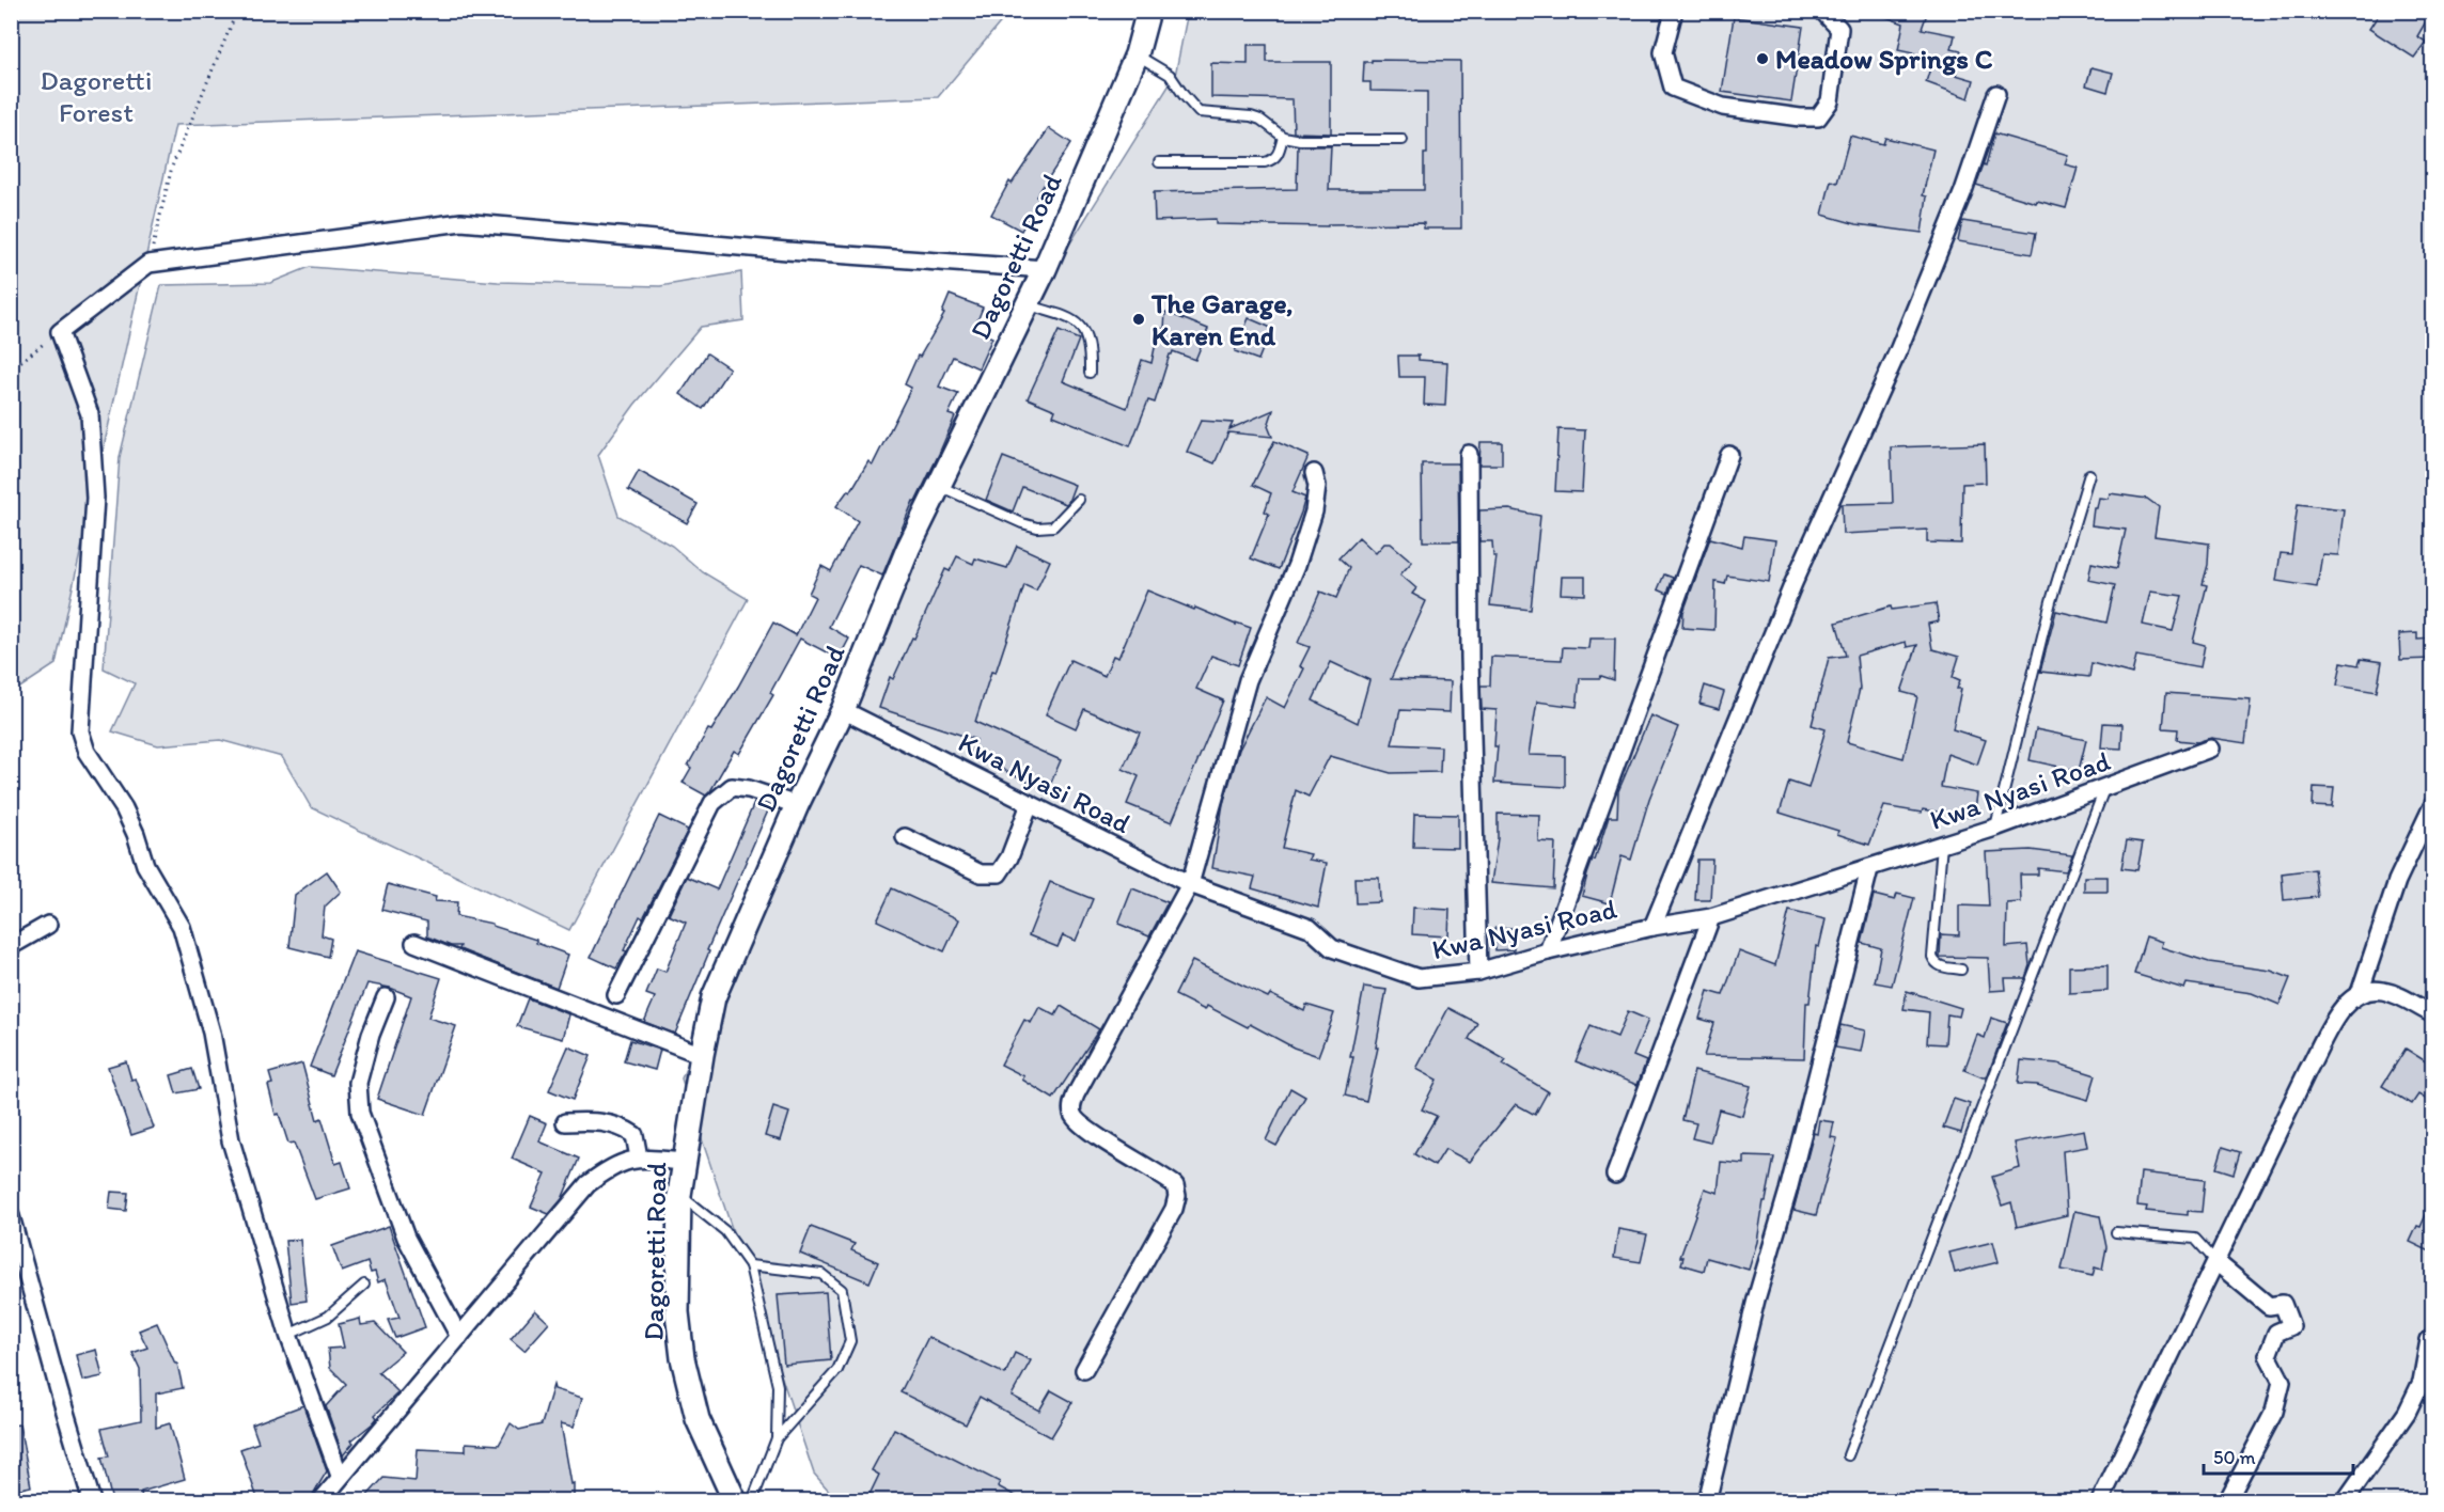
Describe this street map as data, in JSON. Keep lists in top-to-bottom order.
{
  "streets": {
    "main road": ["Dagoretti Road"],
    "street": ["Kwa Nyasi Road"]
  },
  "crossings": [
    ["Dagoretti Road", "Kwa Nyasi Road"]
  ],
  "parks": ["Dagoretti Forest"],
  "places": ["Meadow Springs C", "The Garage, Karen End"],
  "scale_bar": "50 m"
}
